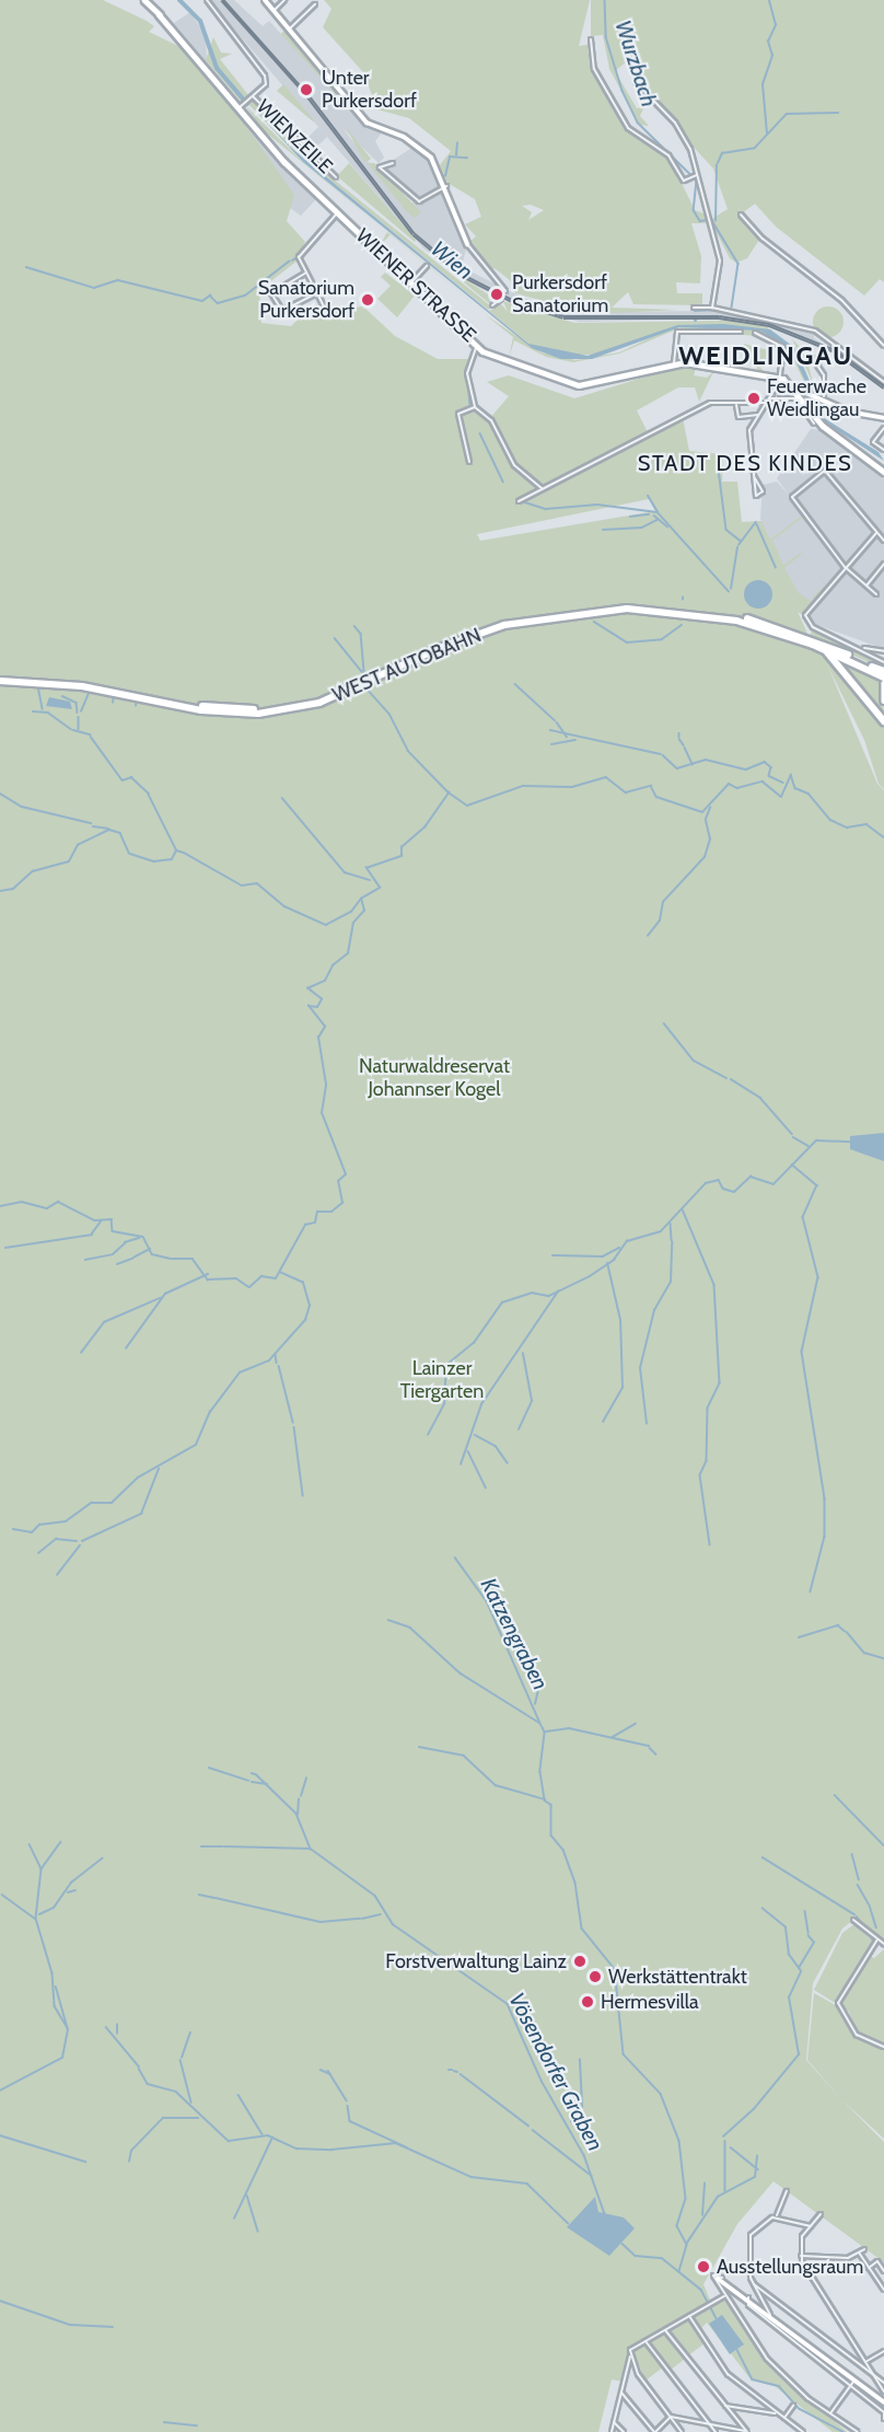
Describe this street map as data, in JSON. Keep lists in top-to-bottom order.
{
  "streets": {
    "highway": ["WEST AUTOBAHN"],
    "main road": ["WIENER STRASSE"],
    "street": ["WIENZEILE"]
  },
  "districts": ["WEIDLINGAU", "STADT DES KINDES"],
  "water": [
    "Wurzbach",
    "Wien",
    "Katzengraben",
    "Vösendorfer Graben"
  ],
  "parks": ["Naturwaldreservat Johannser Kogel", "Lainzer Tiergarten"],
  "places": [
    "Unter Purkersdorf",
    "Purkersdorf Sanatorium",
    "Sanatorium Purkersdorf",
    "Feuerwache Weidlingau",
    "Forstverwaltung Lainz",
    "Werkstättentrakt",
    "Hermesvilla",
    "Ausstellungsraum"
  ]
}
